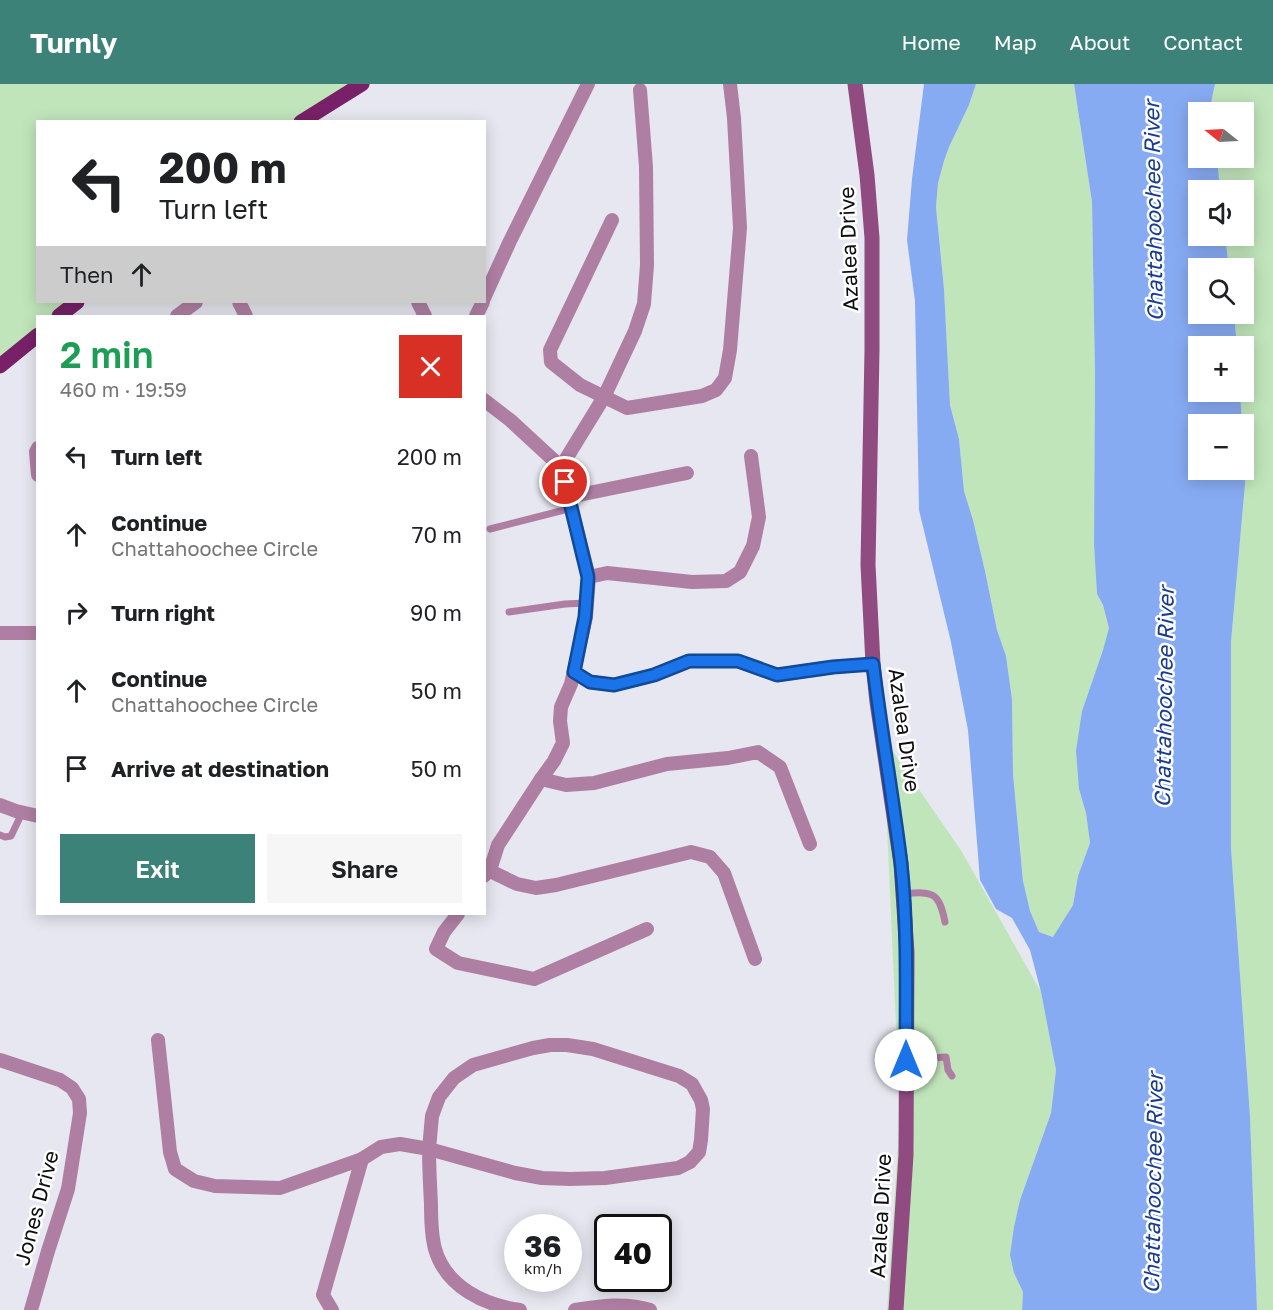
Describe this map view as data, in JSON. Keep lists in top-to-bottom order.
{
  "streets": {
    "street": ["Azalea Drive", "Jones Drive"]
  },
  "water": ["Chattahoochee River"],
  "north": "left",
  "page": {
    "header": "Turnly",
    "nav": [
      "Home",
      "Map",
      "About",
      "Contact"
    ],
    "map_buttons": ["+", "−"],
    "turn": ["200 m", "Turn left"],
    "then": "Then",
    "heading": ["2 min", "460 m · 19:59"],
    "list": [
      {
        "name": "Turn left",
        "value": "200 m"
      },
      {
        "name": "Continue",
        "note": "Chattahoochee Circle",
        "value": "70 m"
      },
      {
        "name": "Turn right",
        "value": "90 m"
      },
      {
        "name": "Continue",
        "note": "Chattahoochee Circle",
        "value": "50 m"
      },
      {
        "name": "Arrive at destination",
        "value": "50 m"
      }
    ],
    "buttons": ["Exit", "Share"],
    "speed": "36 km/h",
    "limit": "40"
  }
}
